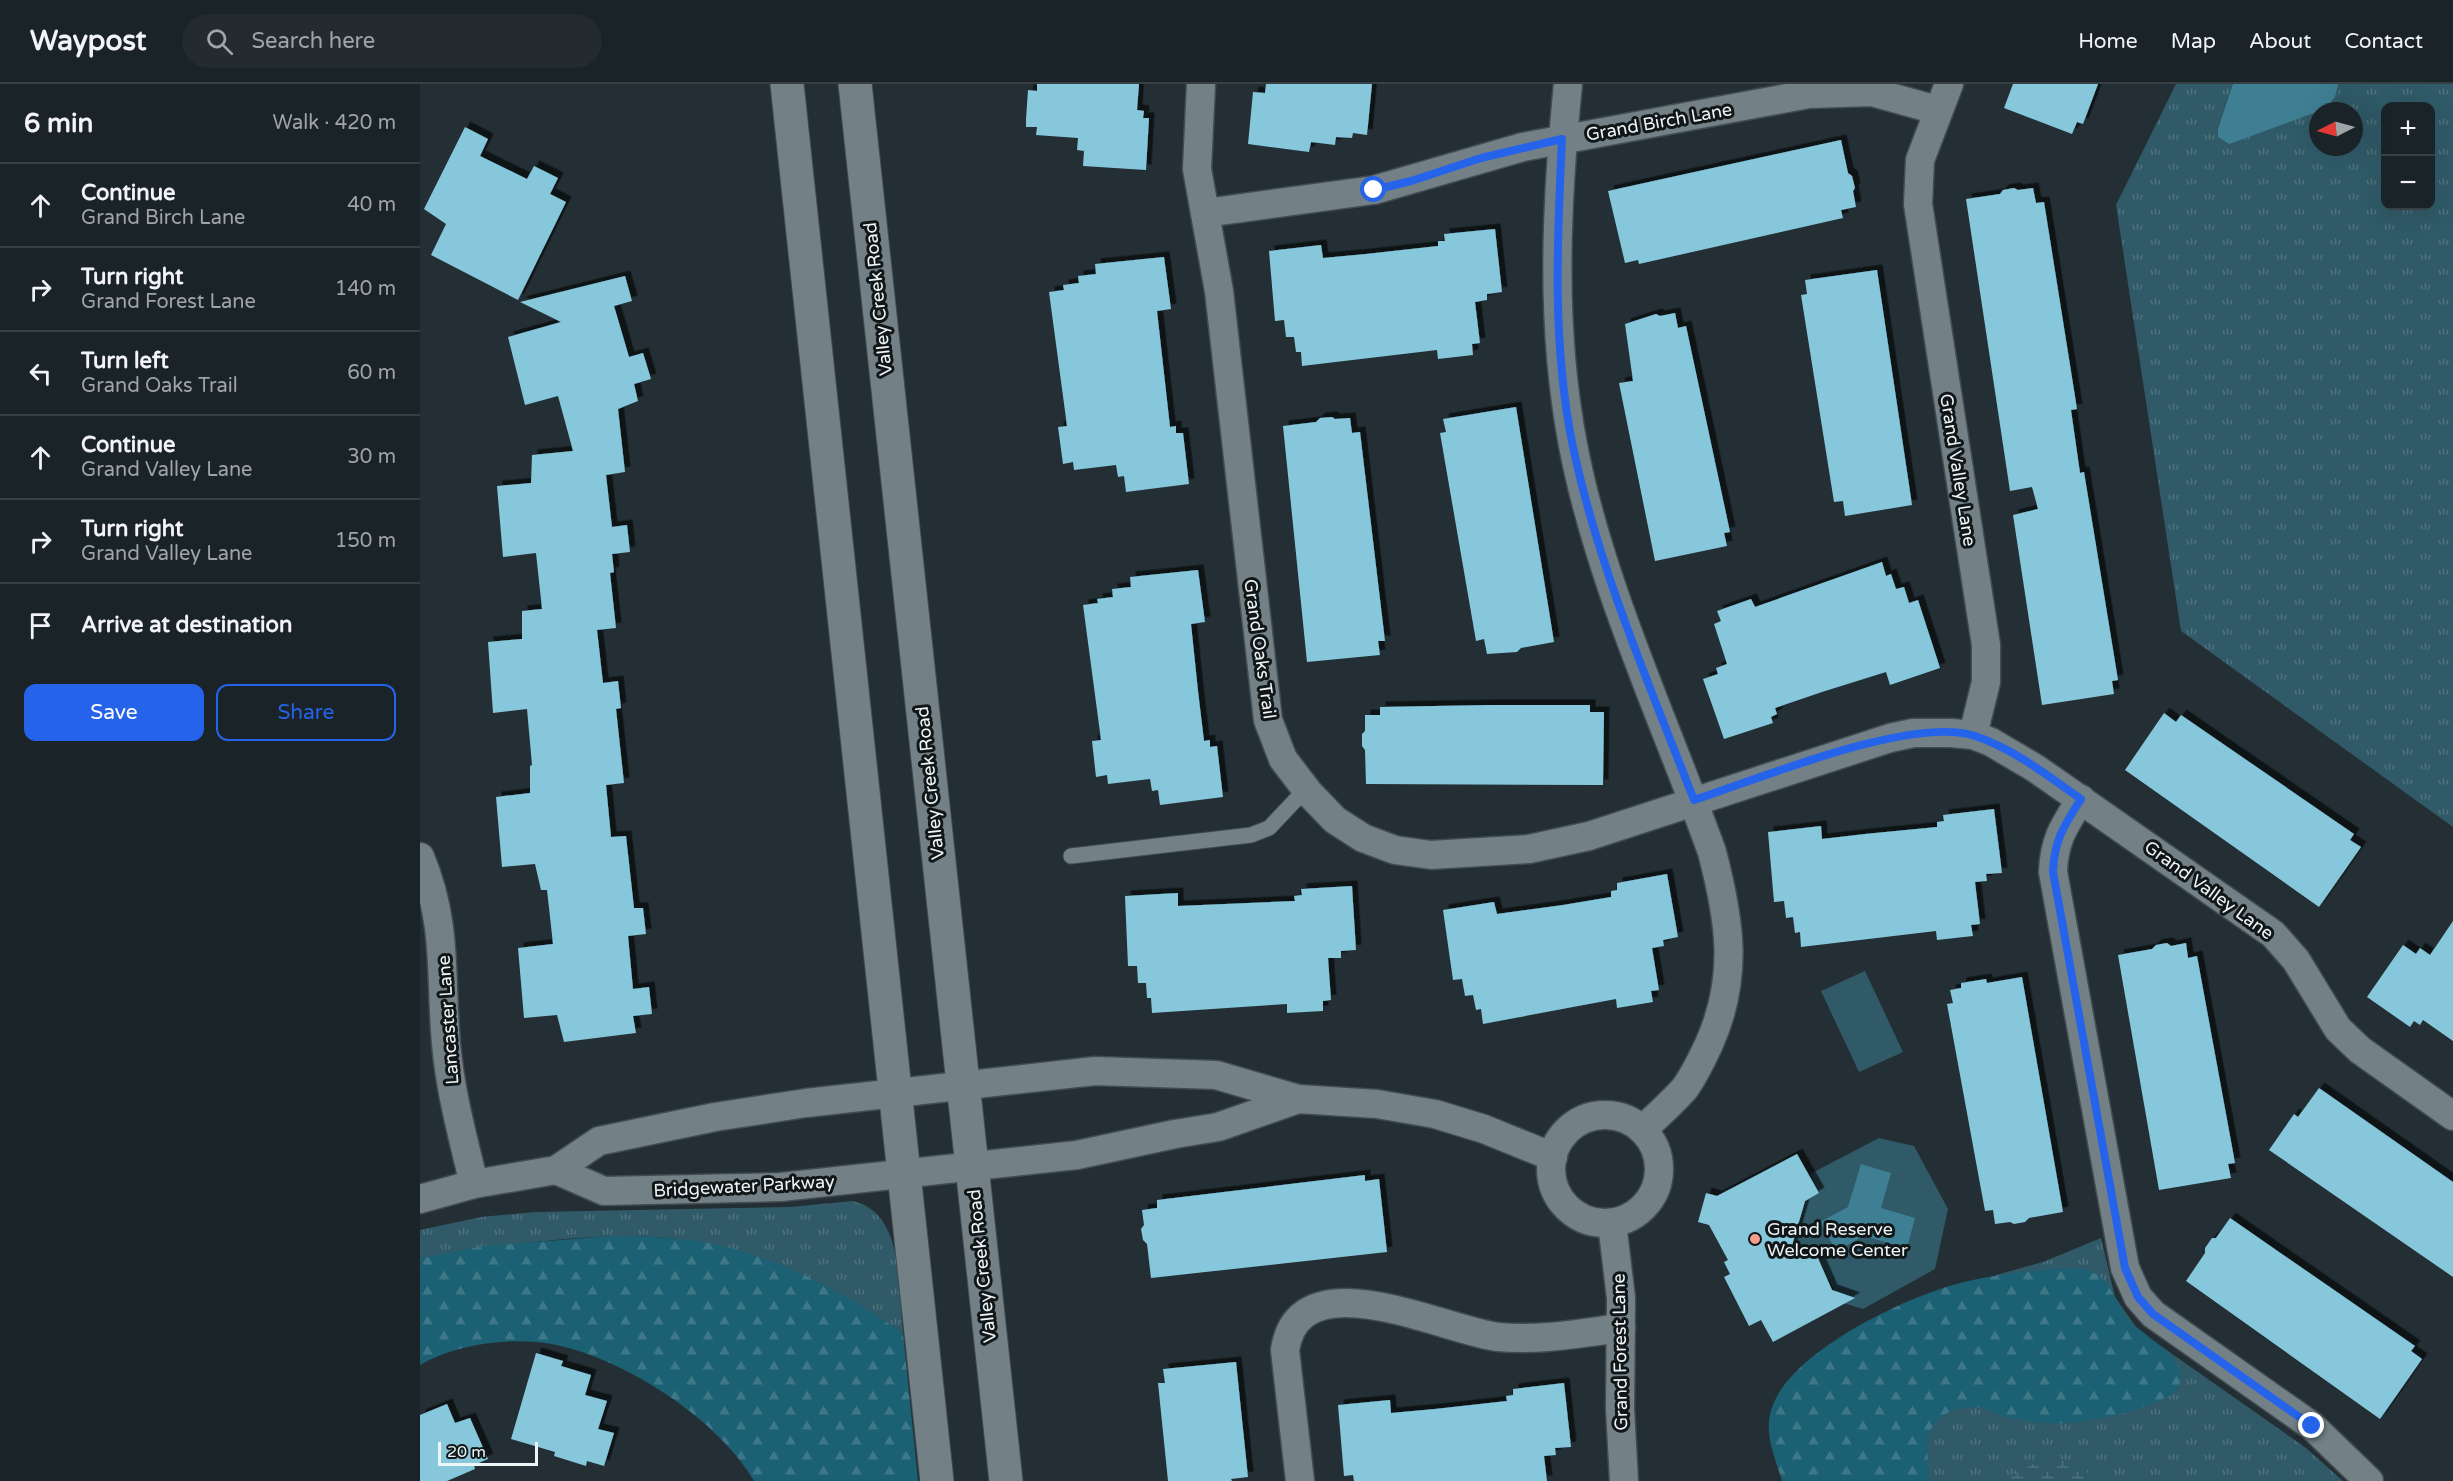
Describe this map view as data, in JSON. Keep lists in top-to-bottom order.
{
  "streets": {
    "main road": ["Valley Creek Road"],
    "street": [
      "Grand Birch Lane",
      "Grand Valley Lane",
      "Grand Oaks Trail",
      "Lancaster Lane",
      "Bridgewater Parkway",
      "Grand Forest Lane"
    ]
  },
  "crossings": [
    ["Grand Birch Lane", "Grand Valley Lane"],
    ["Grand Birch Lane", "Grand Oaks Trail"],
    ["Valley Creek Road", "Bridgewater Parkway"],
    ["Grand Valley Lane", "Grand Oaks Trail"]
  ],
  "places": ["Grand Reserve Welcome Center"],
  "scale_bar": "20 m",
  "north": "left",
  "page": {
    "header": "Waypost",
    "search": "Search here",
    "nav": [
      "Home",
      "Map",
      "About",
      "Contact"
    ],
    "heading": ["6 min", "Walk · 420 m"],
    "map_buttons": ["+", "−"],
    "list": [
      ["Continue", "Grand Birch Lane", "40 m"],
      ["Turn right", "Grand Forest Lane", "140 m"],
      ["Turn left", "Grand Oaks Trail", "60 m"],
      ["Continue", "Grand Valley Lane", "30 m"],
      ["Turn right", "Grand Valley Lane", "150 m"],
      "Arrive at destination"
    ],
    "buttons": ["Save", "Share"],
    "scale": "20 m"
  }
}
